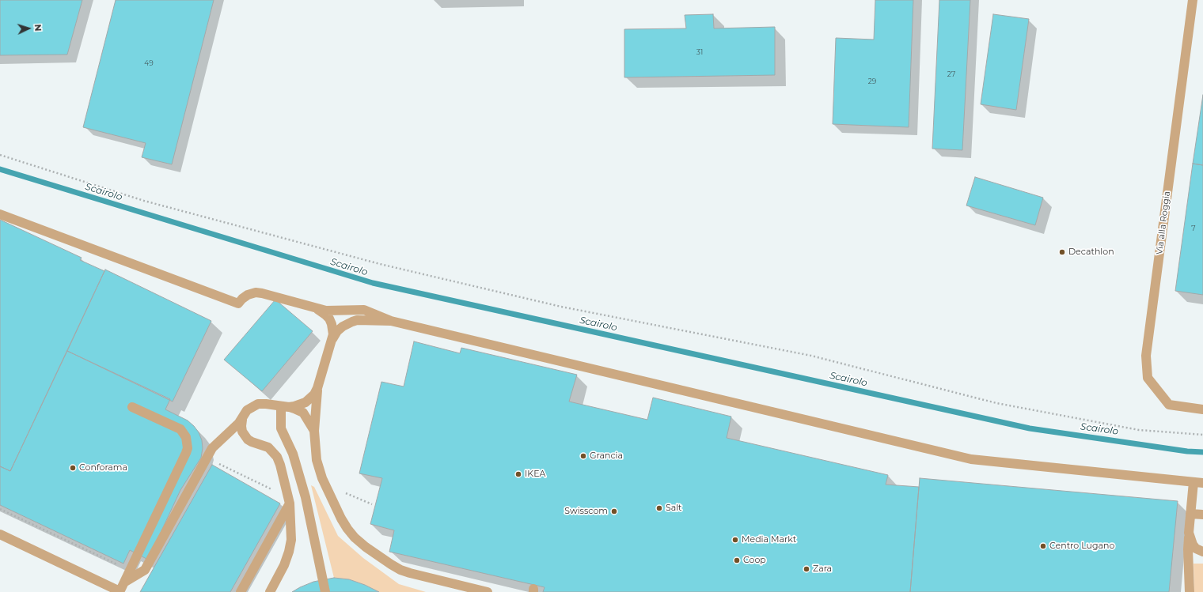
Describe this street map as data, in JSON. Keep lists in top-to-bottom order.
{
  "streets": {
    "lane": ["Via alla Roggia"]
  },
  "water": ["Scairolo"],
  "places": [
    "Decathlon",
    "Grancia",
    "Conforama",
    "IKEA",
    "Salt",
    "Swisscom",
    "Media Markt",
    "Centro Lugano",
    "Coop",
    "Zara"
  ],
  "house_numbers": [
    "31",
    "49",
    "27",
    "29",
    "7"
  ],
  "north": "right"
}
